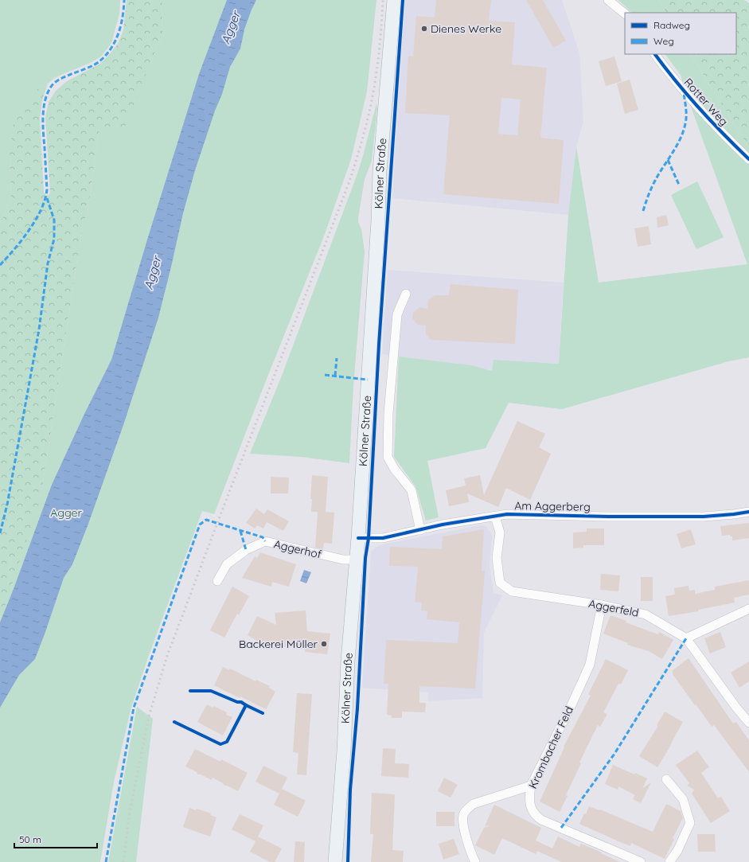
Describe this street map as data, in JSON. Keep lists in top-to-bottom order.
{
  "streets": {
    "main road": ["Kölner Straße"],
    "street": [
      "Rotter Weg",
      "Am Aggerberg",
      "Aggerhof",
      "Aggerfeld",
      "Krombacher Feld"
    ]
  },
  "crossings": [
    ["Kölner Straße", "Am Aggerberg"],
    ["Kölner Straße", "Aggerhof"],
    ["Am Aggerberg", "Aggerfeld"],
    ["Aggerfeld", "Krombacher Feld"]
  ],
  "water": ["Agger"],
  "parks": ["Agger"],
  "places": ["Dienes Werke", "Backerei Müller"],
  "legend": ["Radweg", "Weg"],
  "scale_bar": "50 m"
}
